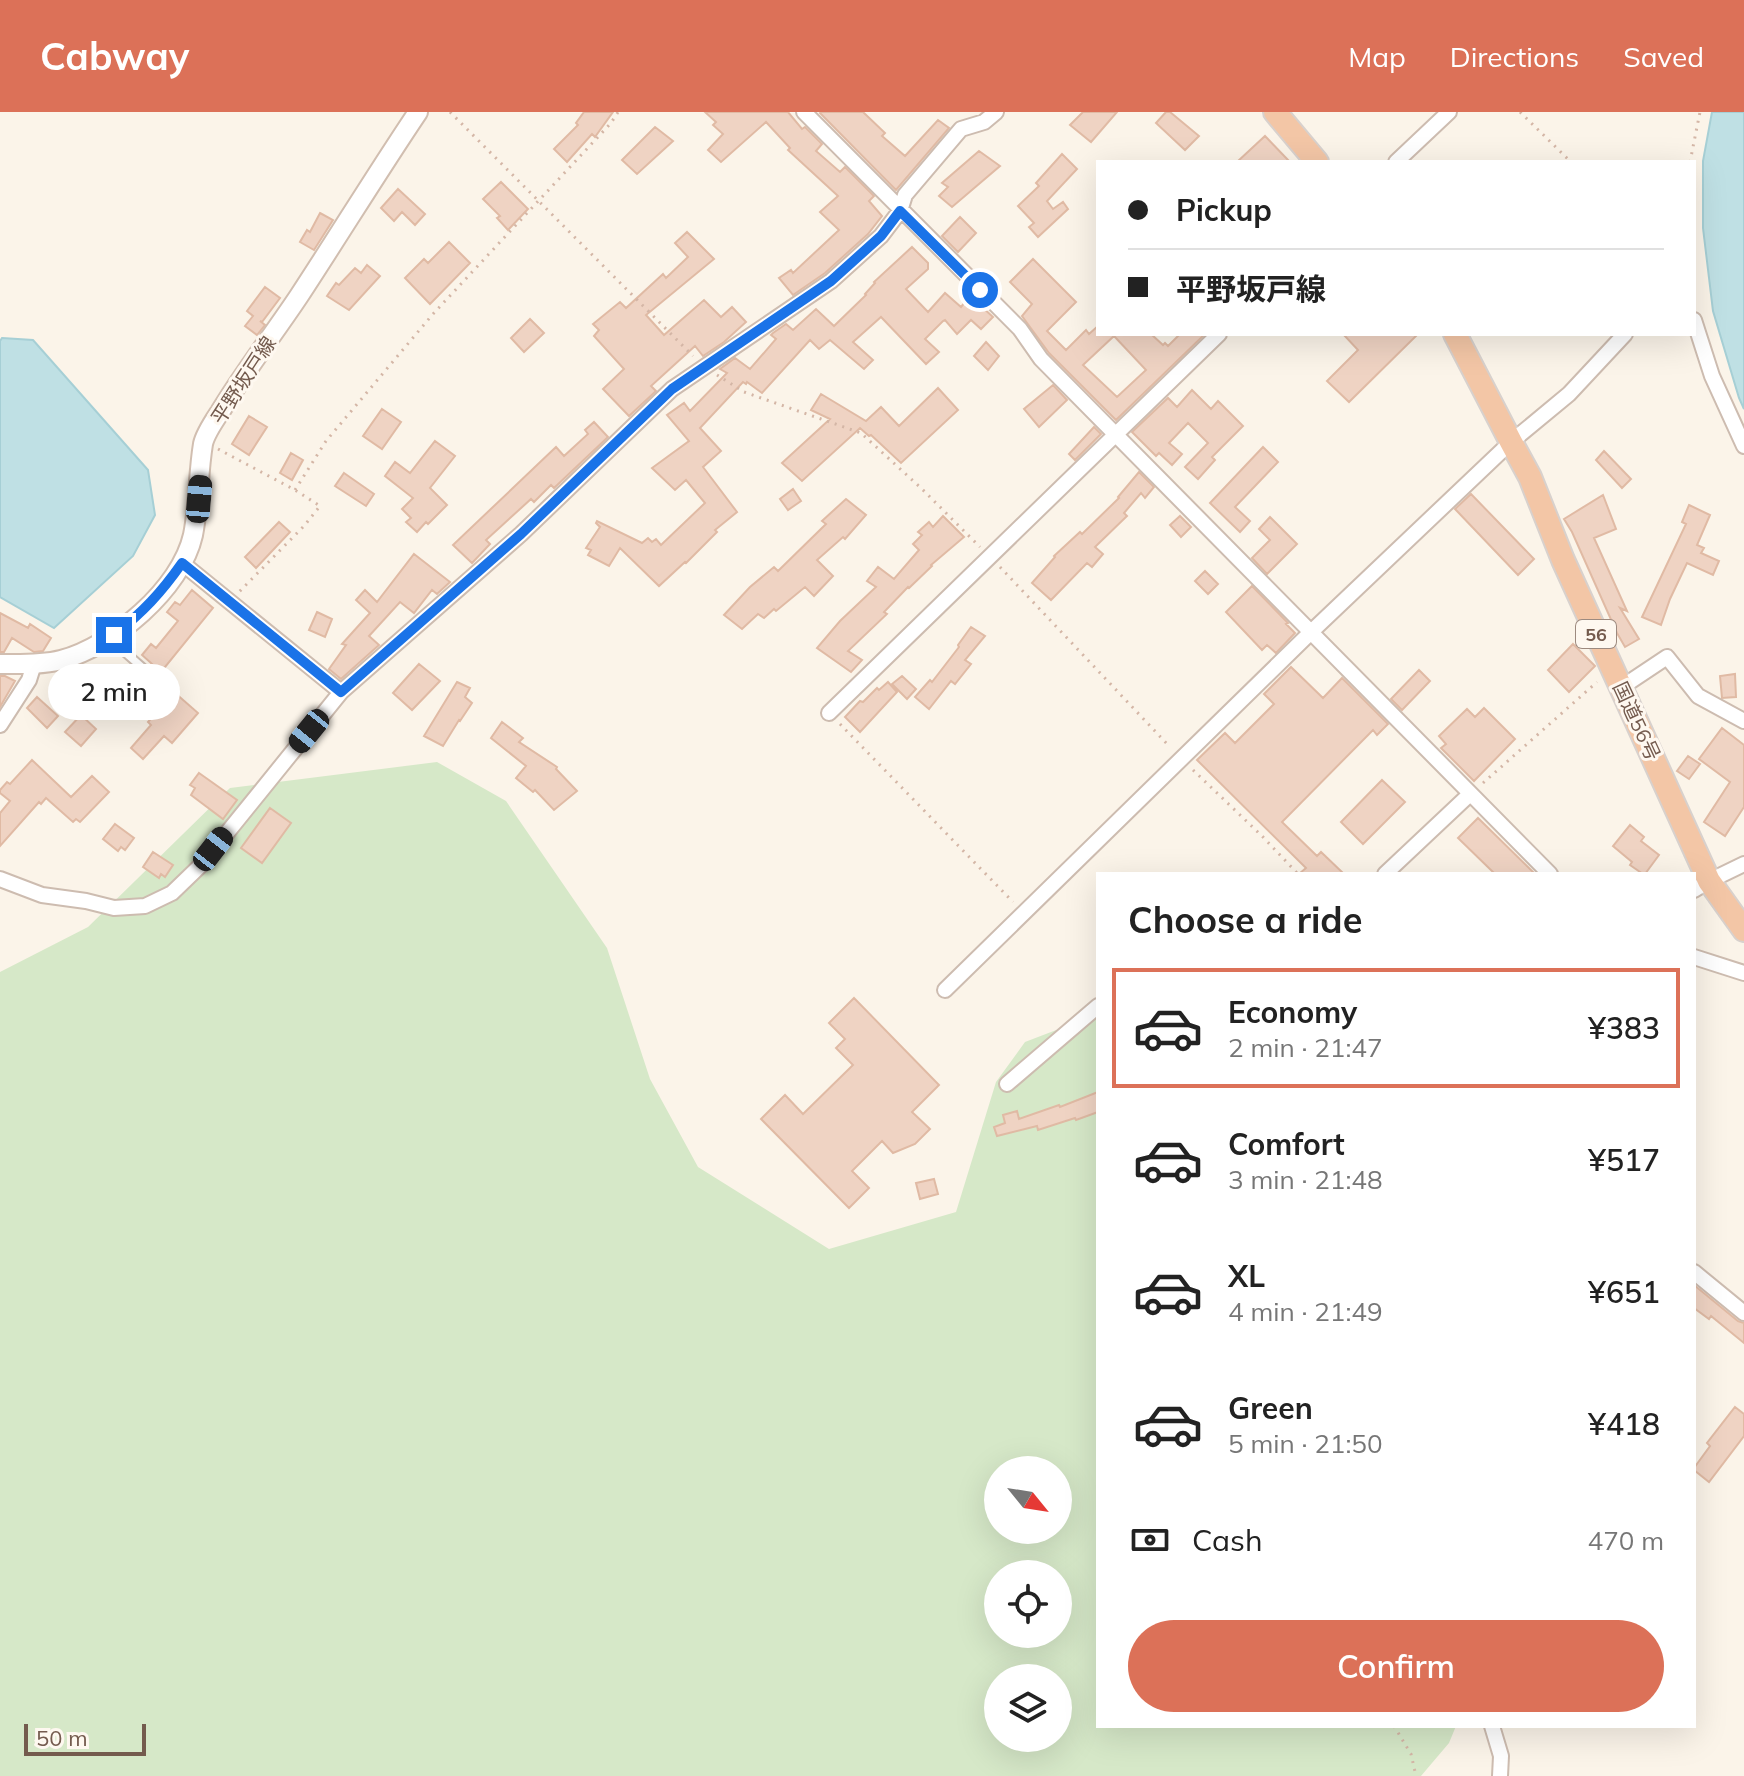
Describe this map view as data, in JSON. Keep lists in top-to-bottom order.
{
  "streets": {
    "highway": ["56", "国道56号"],
    "main road": ["平野坂戸線"]
  },
  "scale_bar": "50 m",
  "north": "bottom right",
  "page": {
    "header": "Cabway",
    "nav": ["Map", "Directions", "Saved"],
    "banner": ["Pickup", "平野坂戸線"],
    "bubble": "2 min",
    "heading": "Choose a ride",
    "list": [
      {
        "name": "Economy",
        "note": "2 min · 21:47",
        "value": "¥383"
      },
      {
        "name": "Comfort",
        "note": "3 min · 21:48",
        "value": "¥517"
      },
      {
        "name": "XL",
        "note": "4 min · 21:49",
        "value": "¥651"
      },
      {
        "name": "Green",
        "note": "5 min · 21:50",
        "value": "¥418"
      }
    ],
    "pay": ["Cash", "470 m"],
    "buttons": "Confirm",
    "scale": "50 m"
  }
}
